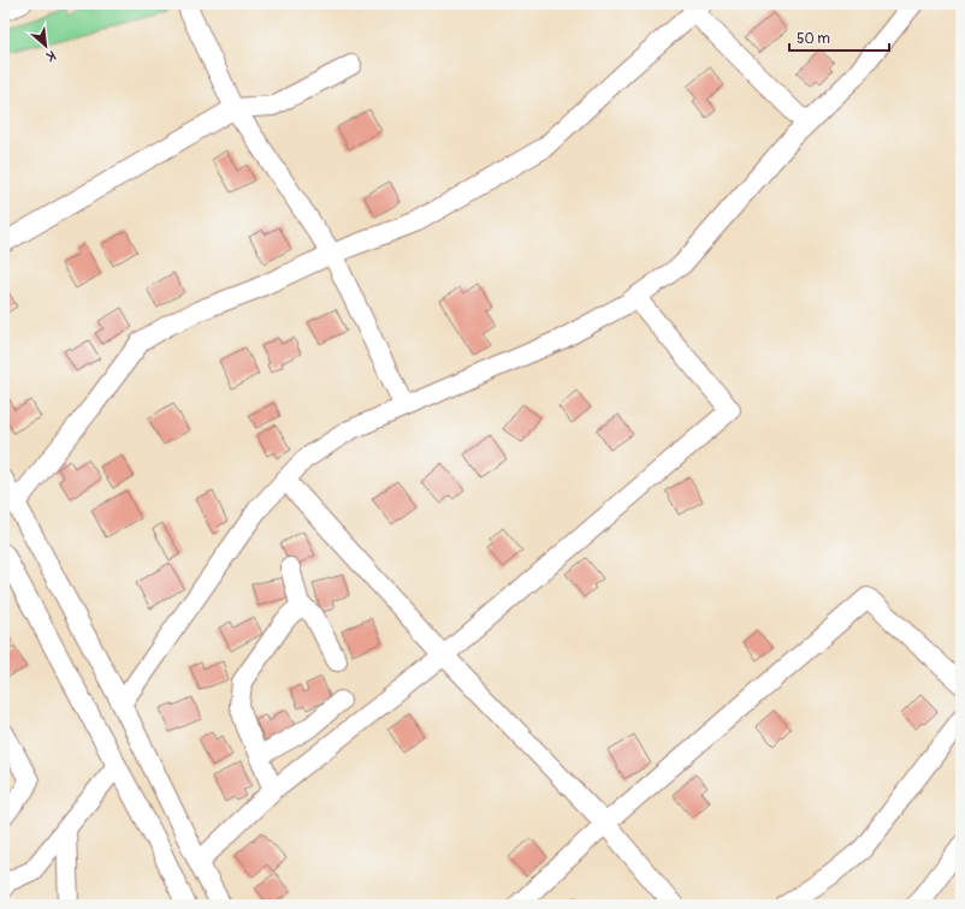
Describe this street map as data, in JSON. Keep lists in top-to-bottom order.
{
  "scale_bar": "50 m",
  "north": "bottom right"
}
